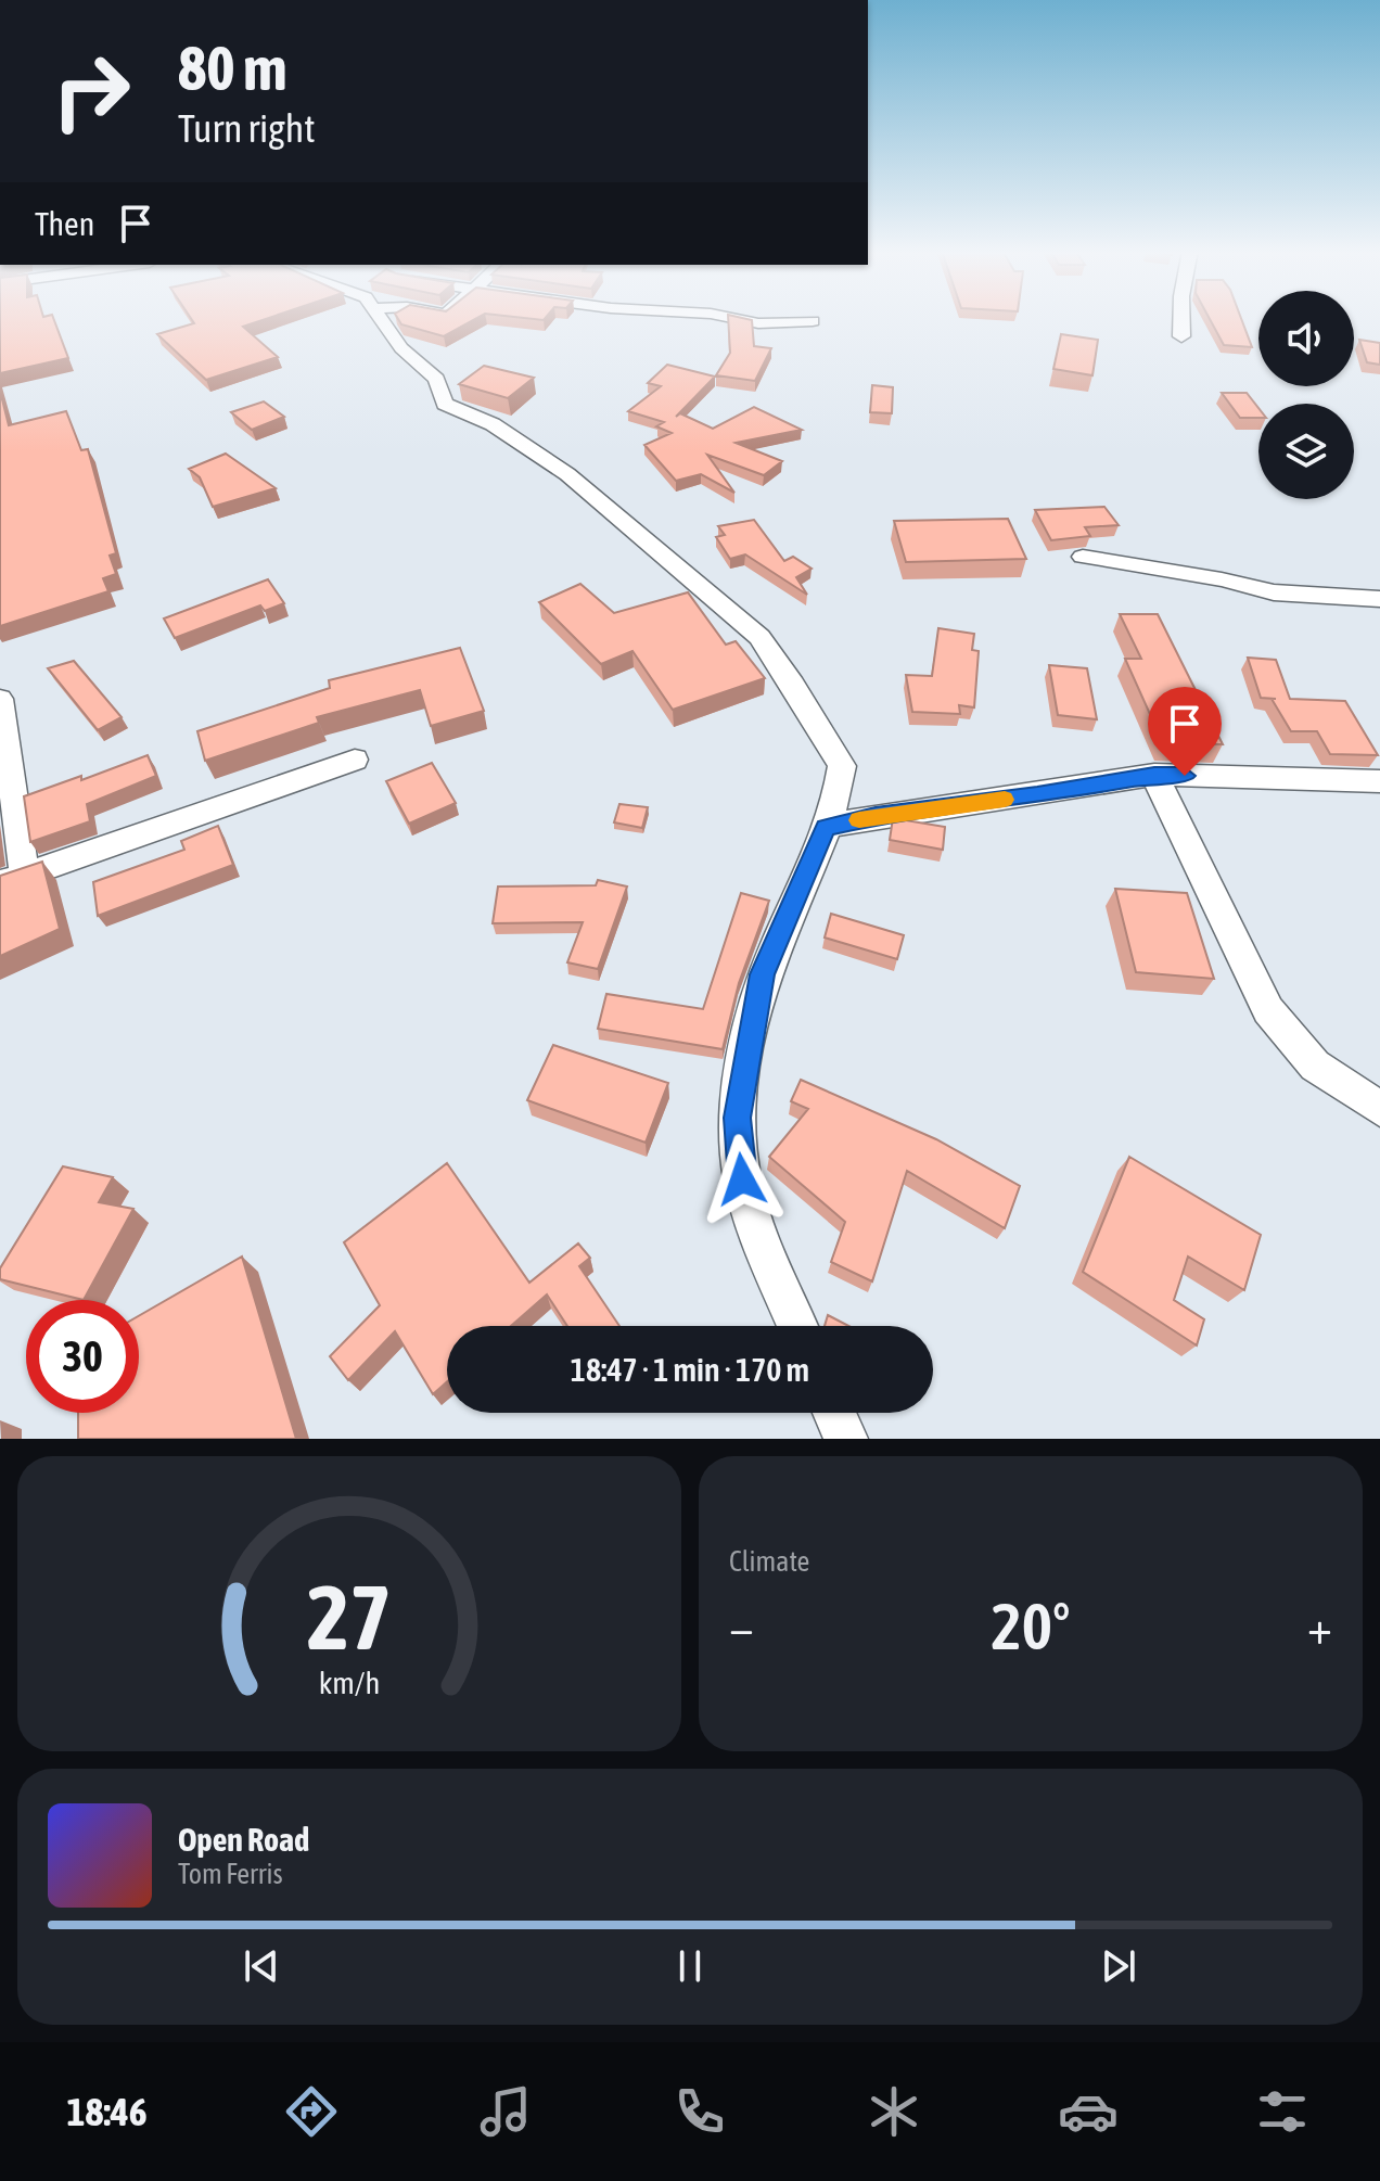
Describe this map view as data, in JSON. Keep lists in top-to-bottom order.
{
  "page": {
    "turn": ["80 m", "Turn right"],
    "then": "Then",
    "limit": "30",
    "trip": "18:47 · 1 min · 170 m",
    "tile": "Climate",
    "heat": ["−", "20°", "+"],
    "song": ["Open Road", "Tom Ferris"],
    "tabs": "18:46",
    "gauge": ["27", "km/h"]
  }
}
